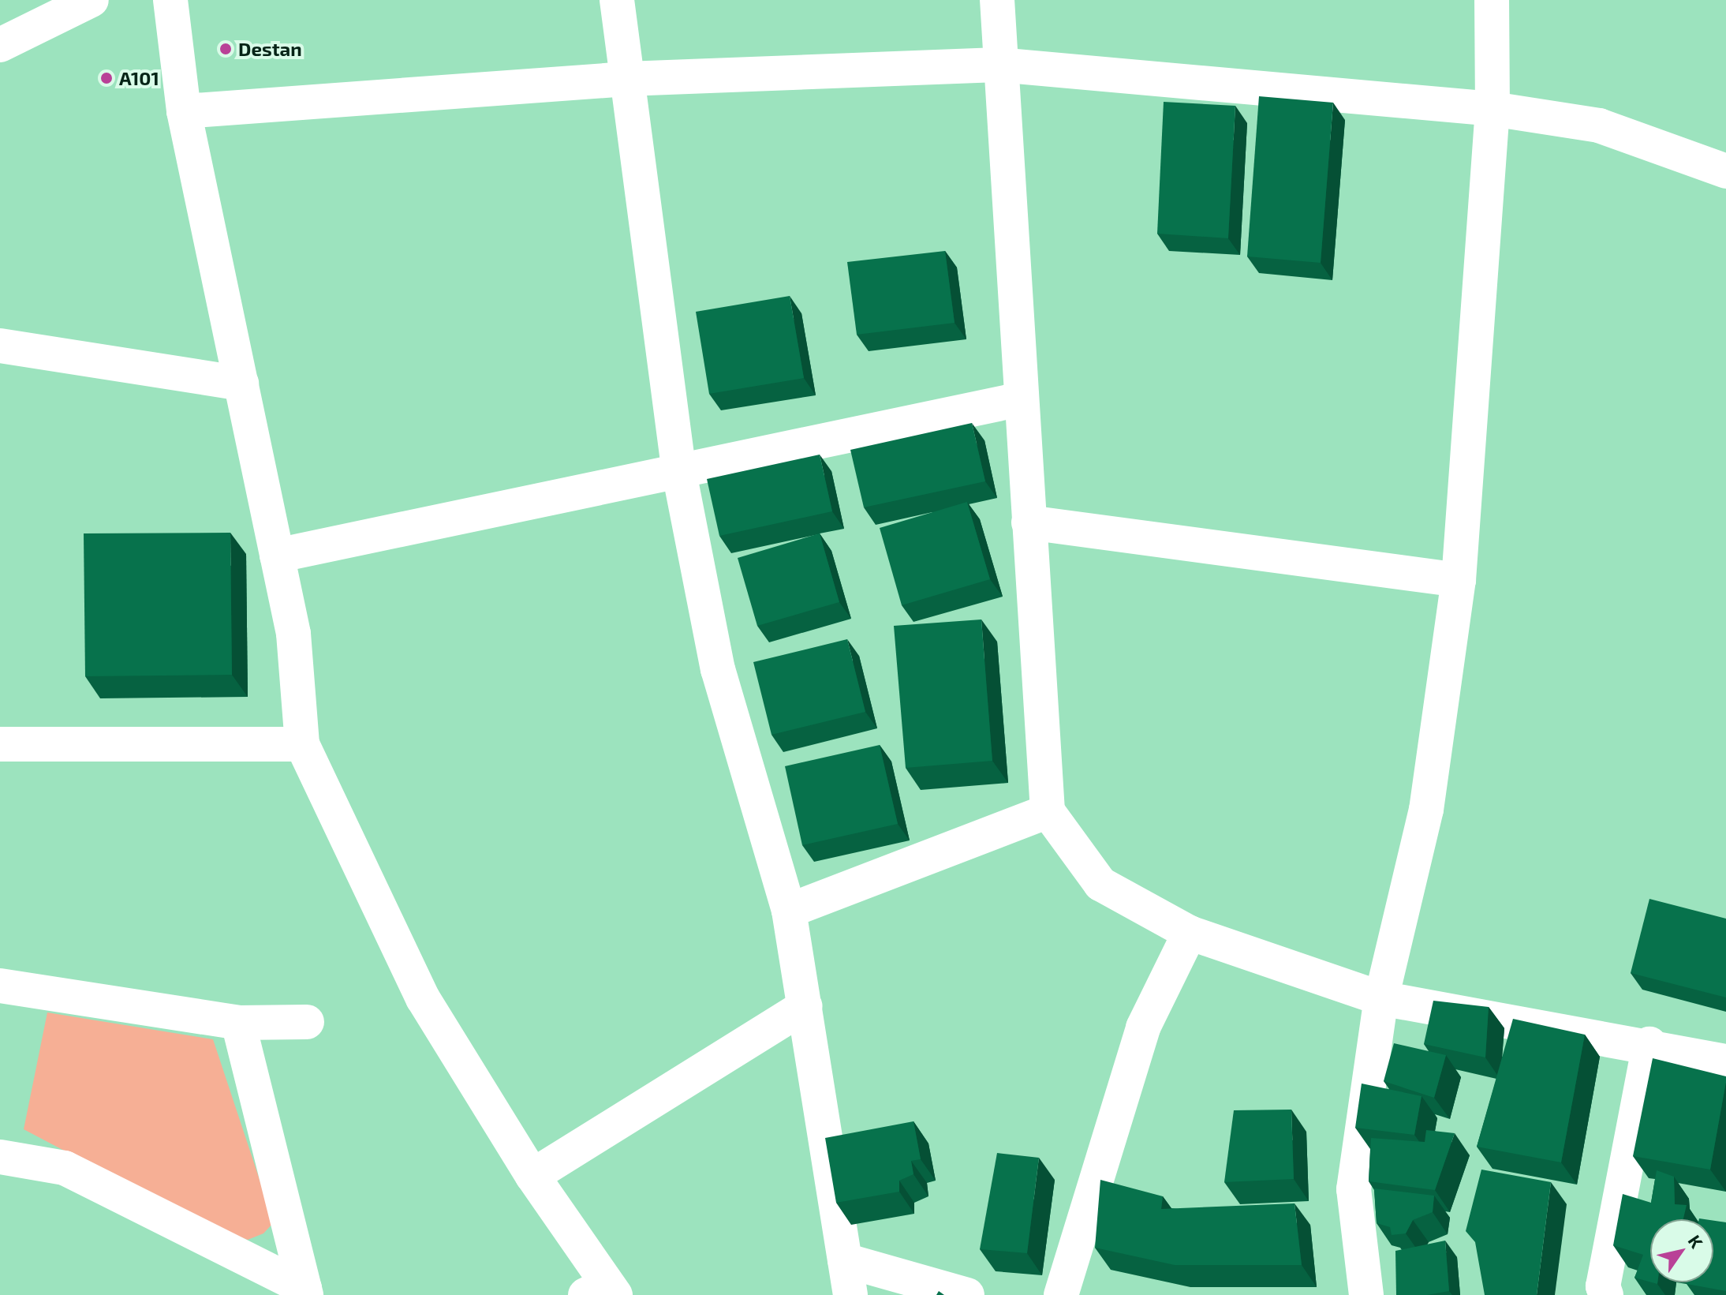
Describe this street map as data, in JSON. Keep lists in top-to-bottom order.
{
  "places": ["Destan", "A101"],
  "north": "top right"
}
